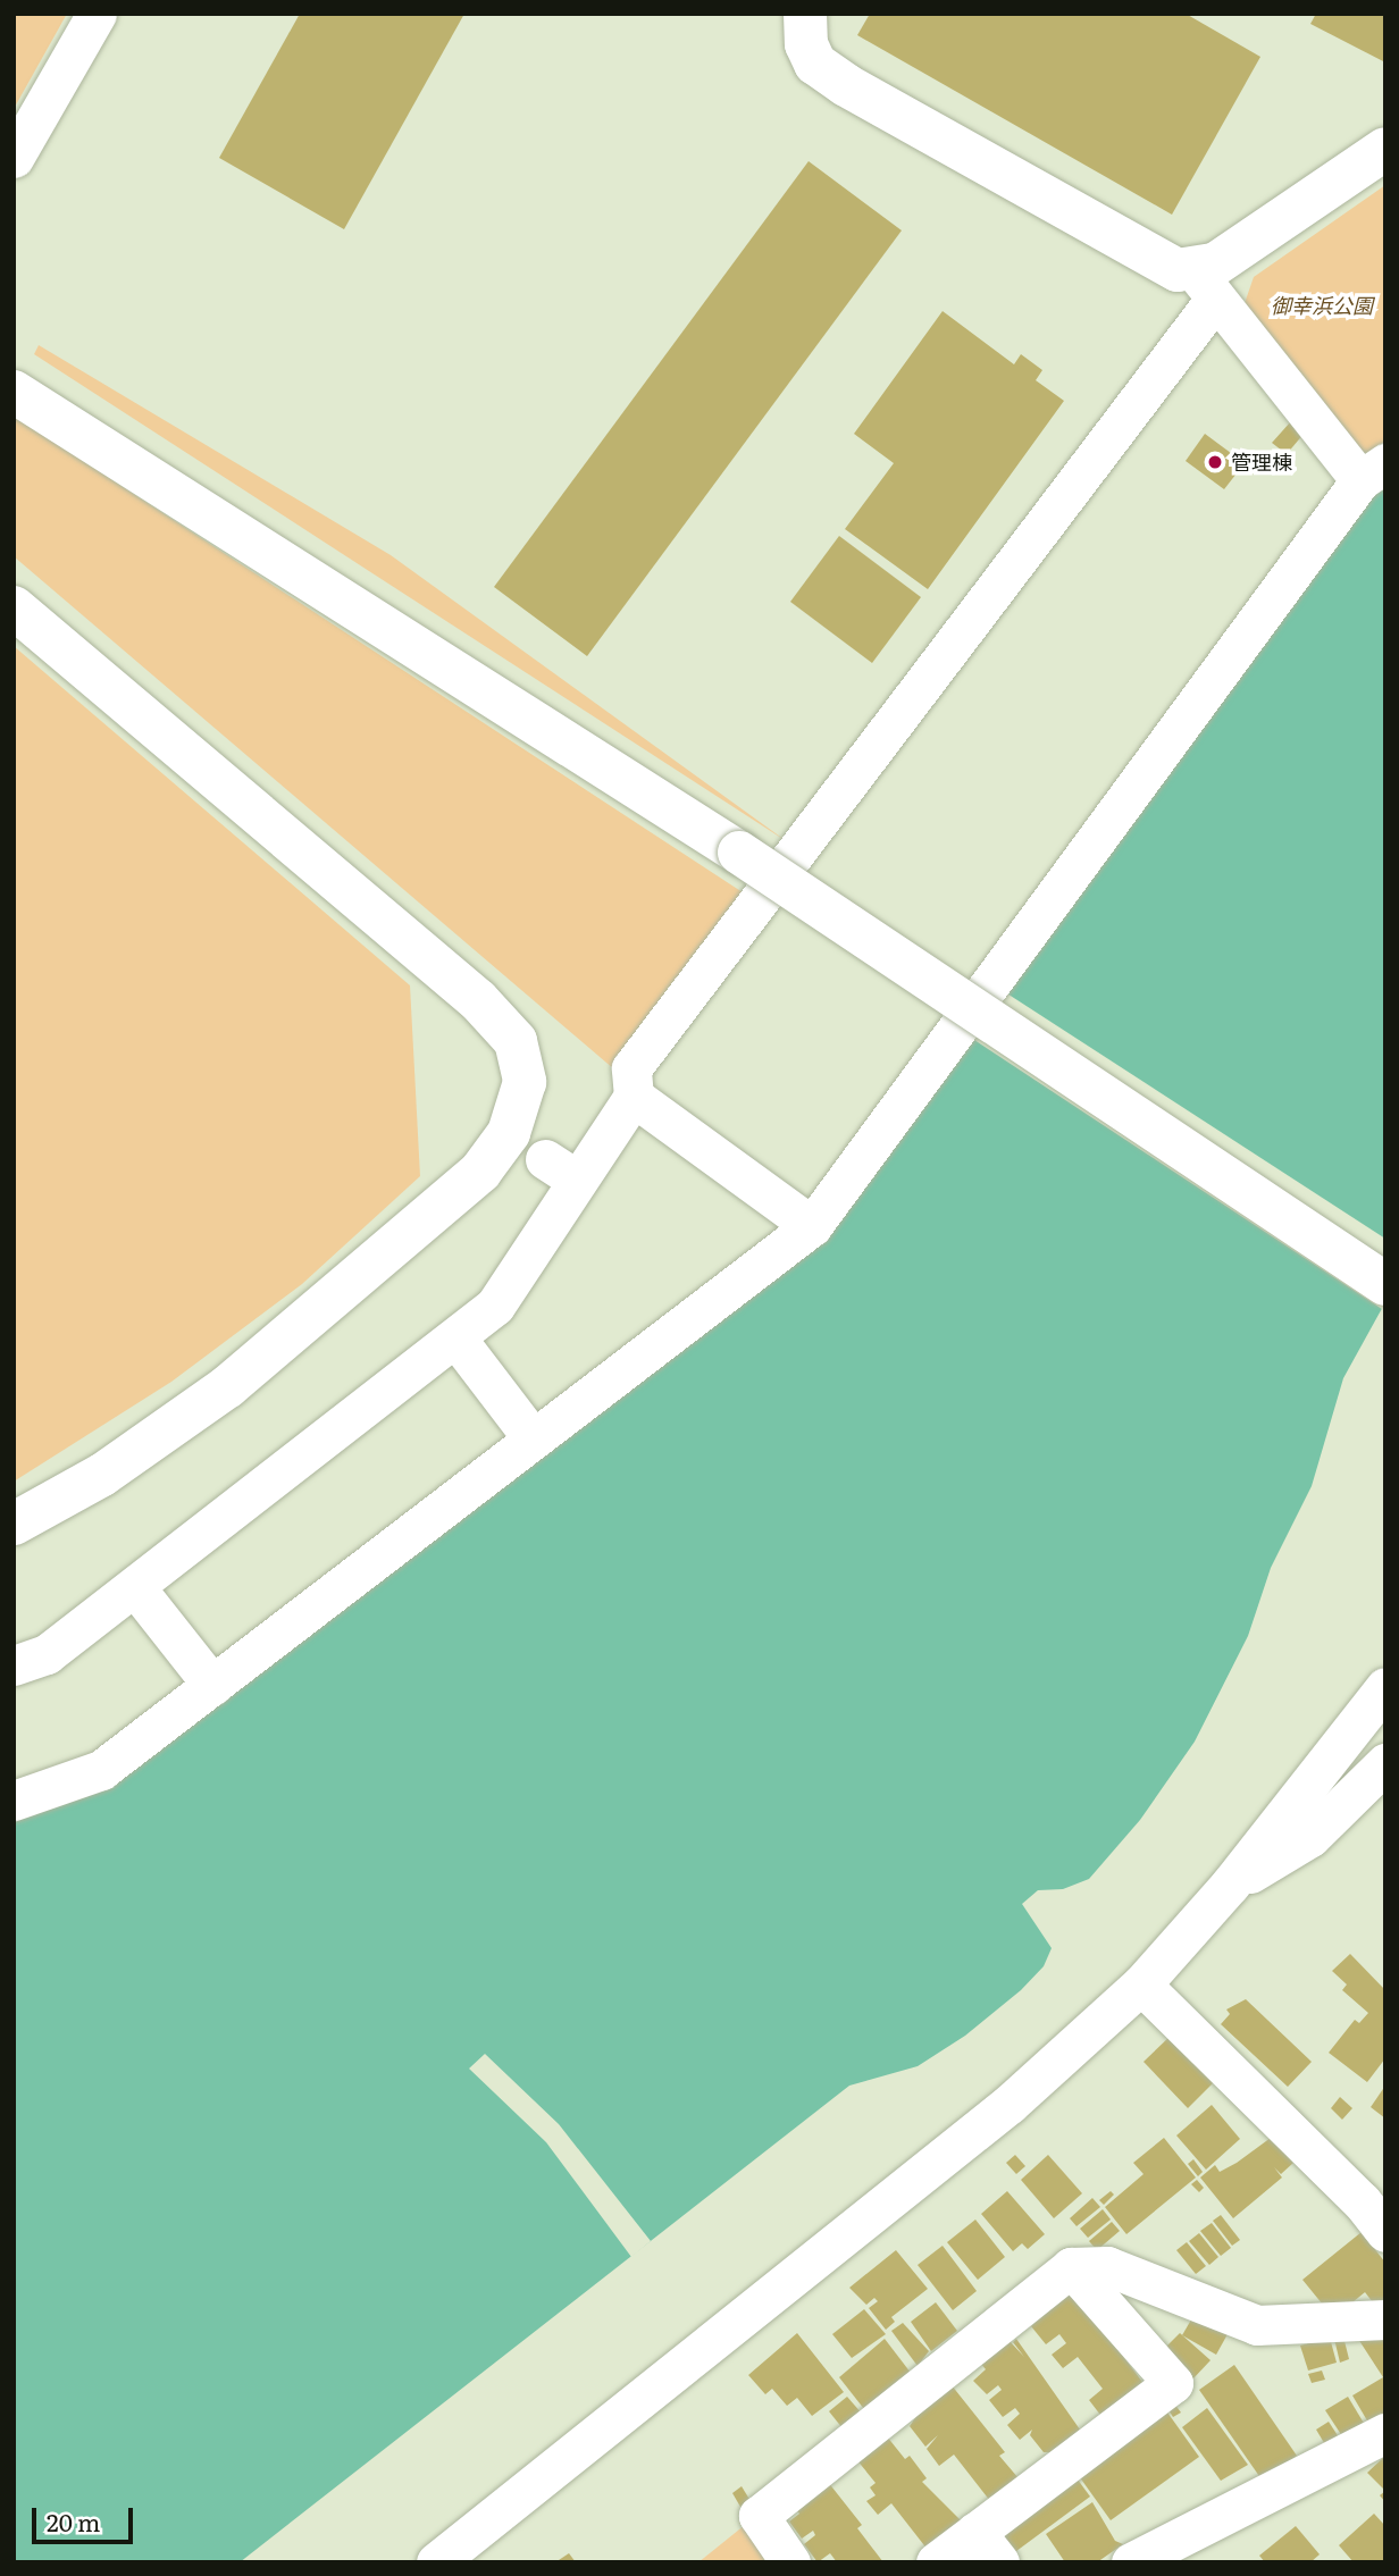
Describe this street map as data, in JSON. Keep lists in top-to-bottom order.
{
  "parks": ["御幸浜公園"],
  "places": ["管理棟"],
  "scale_bar": "20 m"
}
